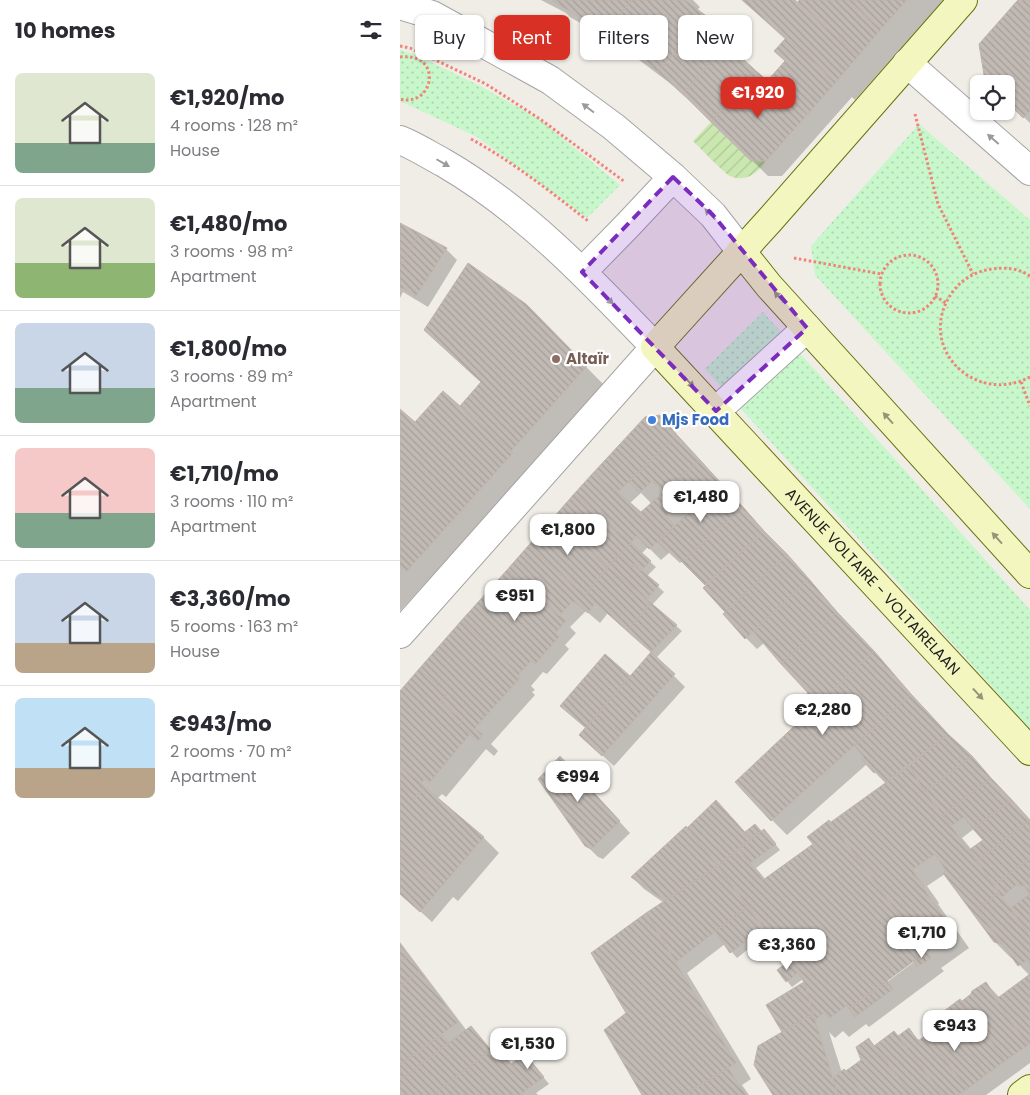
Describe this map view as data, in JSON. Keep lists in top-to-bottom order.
{
  "streets": {
    "street": ["AVENUE VOLTAIRE - VOLTAIRELAAN"]
  },
  "places": ["Altaïr", "Mjs Food"],
  "page": {
    "heading": "10 homes",
    "chip": [
      "Buy",
      "Rent",
      "Filters",
      "New"
    ],
    "list": [
      {
        "name": "€1,920/mo",
        "note": "4 rooms · 128 m² · House"
      },
      {
        "name": "€1,480/mo",
        "note": "3 rooms · 98 m² · Apartment"
      },
      {
        "name": "€1,800/mo",
        "note": "3 rooms · 89 m² · Apartment"
      },
      {
        "name": "€1,710/mo",
        "note": "3 rooms · 110 m² · Apartment"
      },
      {
        "name": "€3,360/mo",
        "note": "5 rooms · 163 m² · House"
      },
      {
        "name": "€943/mo",
        "note": "2 rooms · 70 m² · Apartment"
      }
    ],
    "price": [
      "€1,920",
      "€1,480",
      "€1,800",
      "€951",
      "€2,280",
      "€994",
      "€1,710",
      "€3,360",
      "€943",
      "€1,530"
    ]
  }
}
